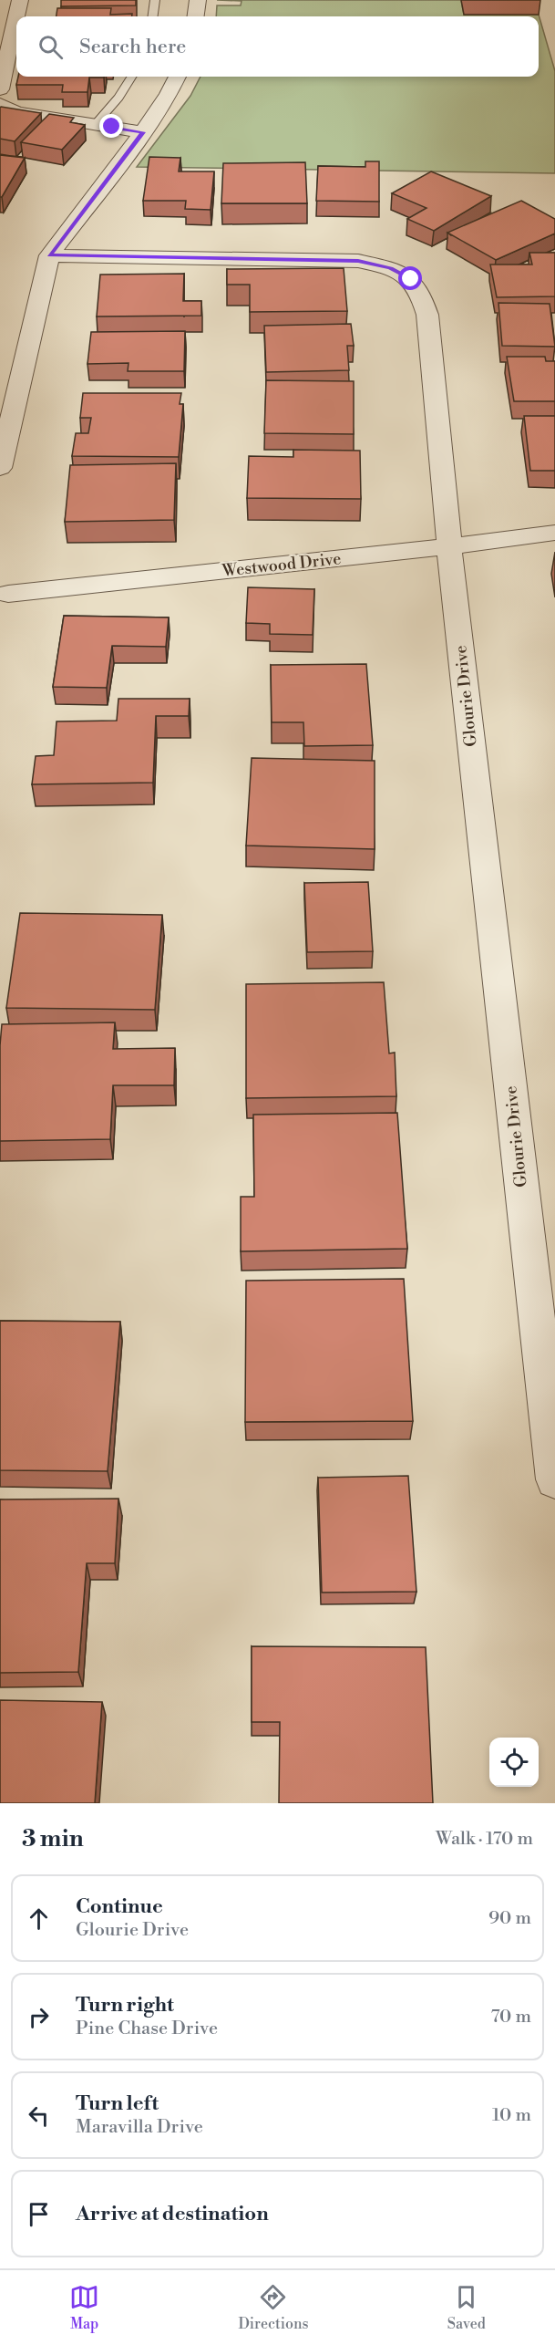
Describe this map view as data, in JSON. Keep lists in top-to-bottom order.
{
  "streets": {
    "street": ["Westwood Drive", "Glourie Drive"]
  },
  "crossings": [
    ["Westwood Drive", "Glourie Drive"]
  ],
  "page": {
    "search": "Search here",
    "heading": ["3 min", "Walk · 170 m"],
    "list": [
      ["Continue", "Glourie Drive", "90 m"],
      ["Turn right", "Pine Chase Drive", "70 m"],
      ["Turn left", "Maravilla Drive", "10 m"],
      "Arrive at destination"
    ],
    "nav": ["Map", "Directions", "Saved"]
  }
}
